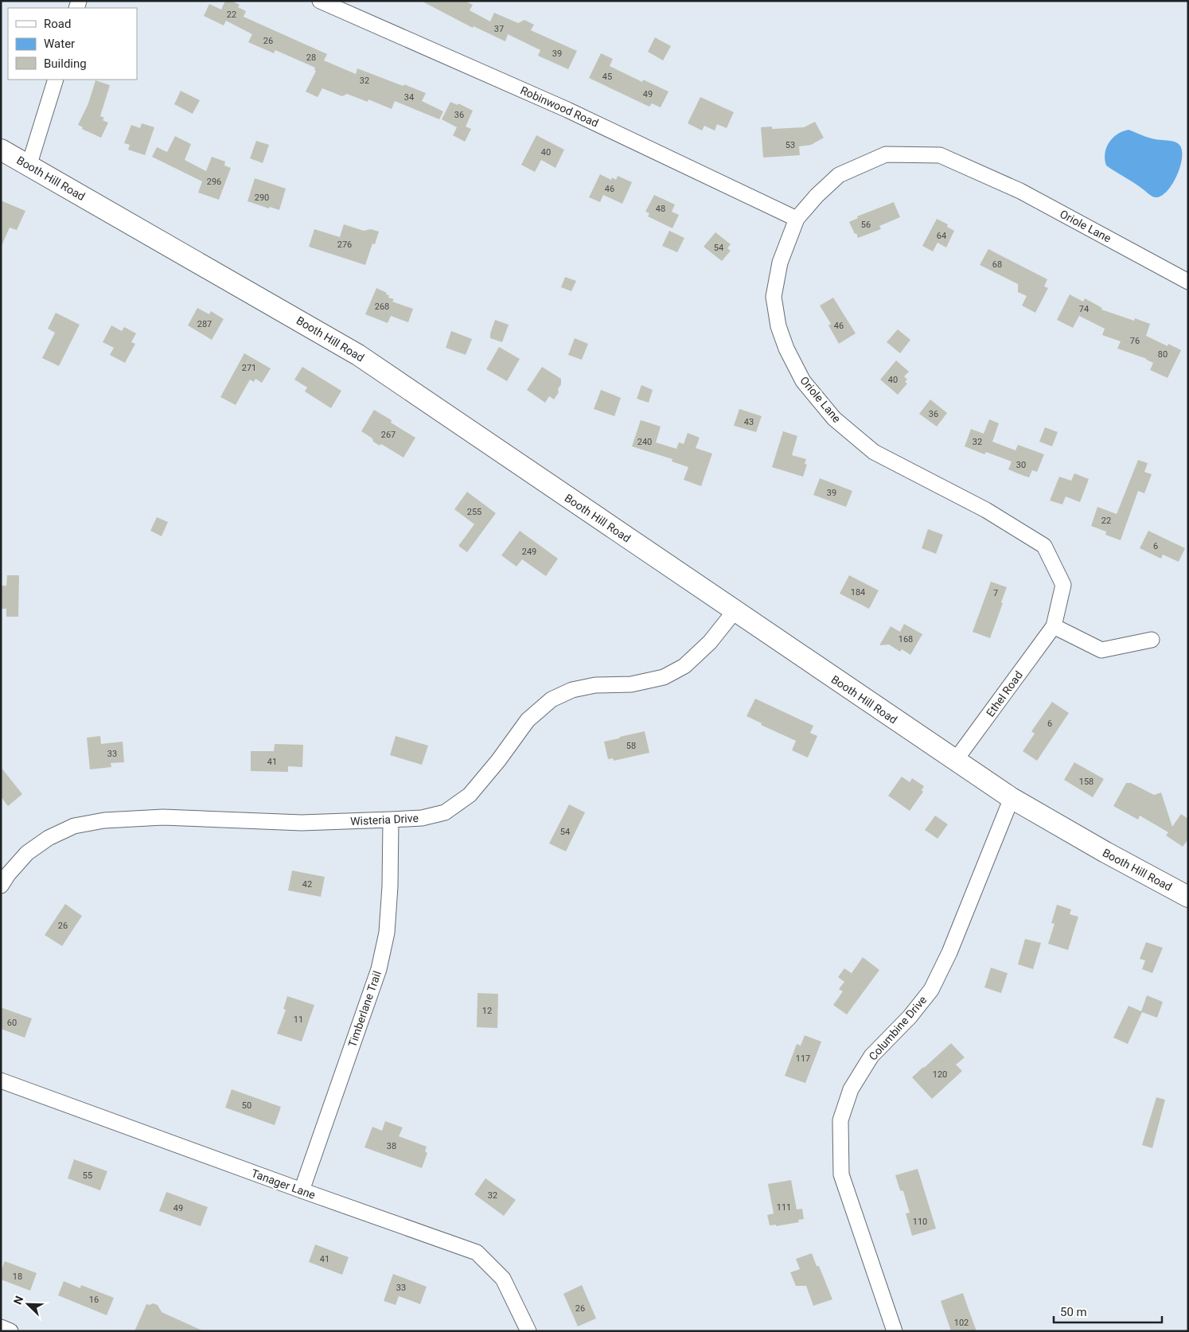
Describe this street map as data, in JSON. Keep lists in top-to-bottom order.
{
  "streets": {
    "street": [
      "Robinwood Road",
      "Booth Hill Road",
      "Oriole Lane",
      "Ethel Road",
      "Wisteria Drive",
      "Timberlane Trail",
      "Columbine Drive",
      "Tanager Lane"
    ]
  },
  "crossings": [
    ["Robinwood Road", "Oriole Lane"],
    ["Booth Hill Road", "Ethel Road"],
    ["Booth Hill Road", "Wisteria Drive"],
    ["Booth Hill Road", "Columbine Drive"],
    ["Oriole Lane", "Ethel Road"],
    ["Wisteria Drive", "Timberlane Trail"],
    ["Timberlane Trail", "Tanager Lane"]
  ],
  "house_numbers": [
    "22",
    "37",
    "26",
    "39",
    "28",
    "45",
    "32",
    "49",
    "34",
    "36",
    "53",
    "40",
    "296",
    "46",
    "290",
    "48",
    "56",
    "64",
    "276",
    "54",
    "68",
    "268",
    "74",
    "287",
    "46",
    "76",
    "80",
    "271",
    "40",
    "36",
    "43",
    "267",
    "240",
    "32",
    "30",
    "39",
    "255",
    "22",
    "6",
    "249",
    "184",
    "7",
    "168",
    "6",
    "58",
    "33",
    "41",
    "158",
    "54",
    "42",
    "26",
    "12",
    "11",
    "60",
    "117",
    "120",
    "50",
    "38",
    "55",
    "32",
    "111",
    "49",
    "110",
    "41",
    "18",
    "33",
    "16",
    "26",
    "102"
  ],
  "legend": ["Road", "Water", "Building"],
  "scale_bar": "50 m",
  "north": "top left"
}
